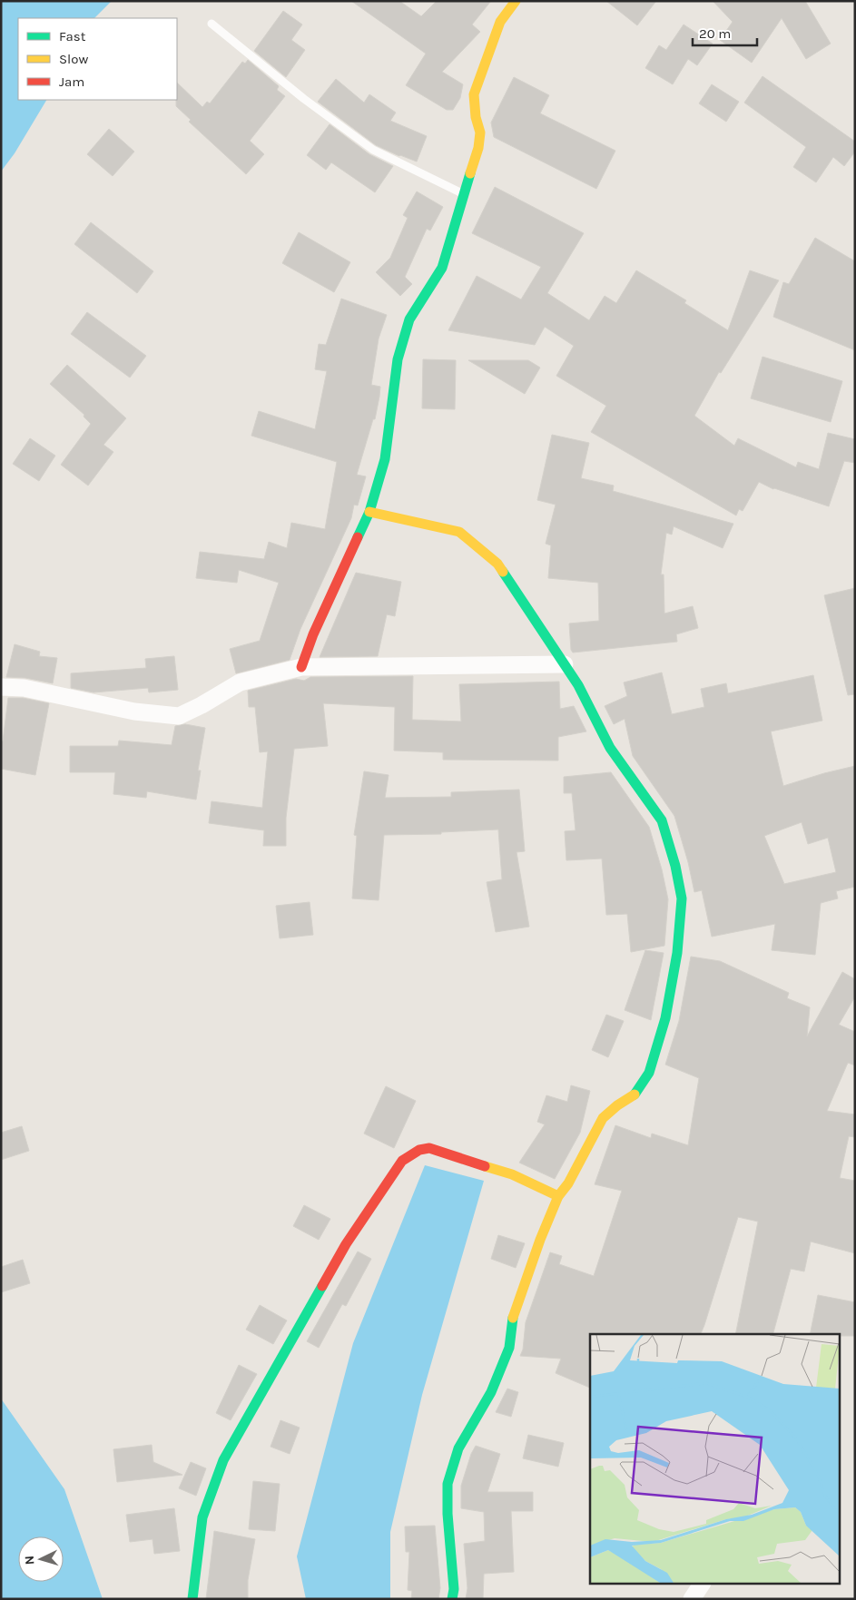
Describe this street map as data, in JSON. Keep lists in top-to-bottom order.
{
  "legend": ["Fast", "Slow", "Jam"],
  "scale_bar": "20 m",
  "north": "left"
}
